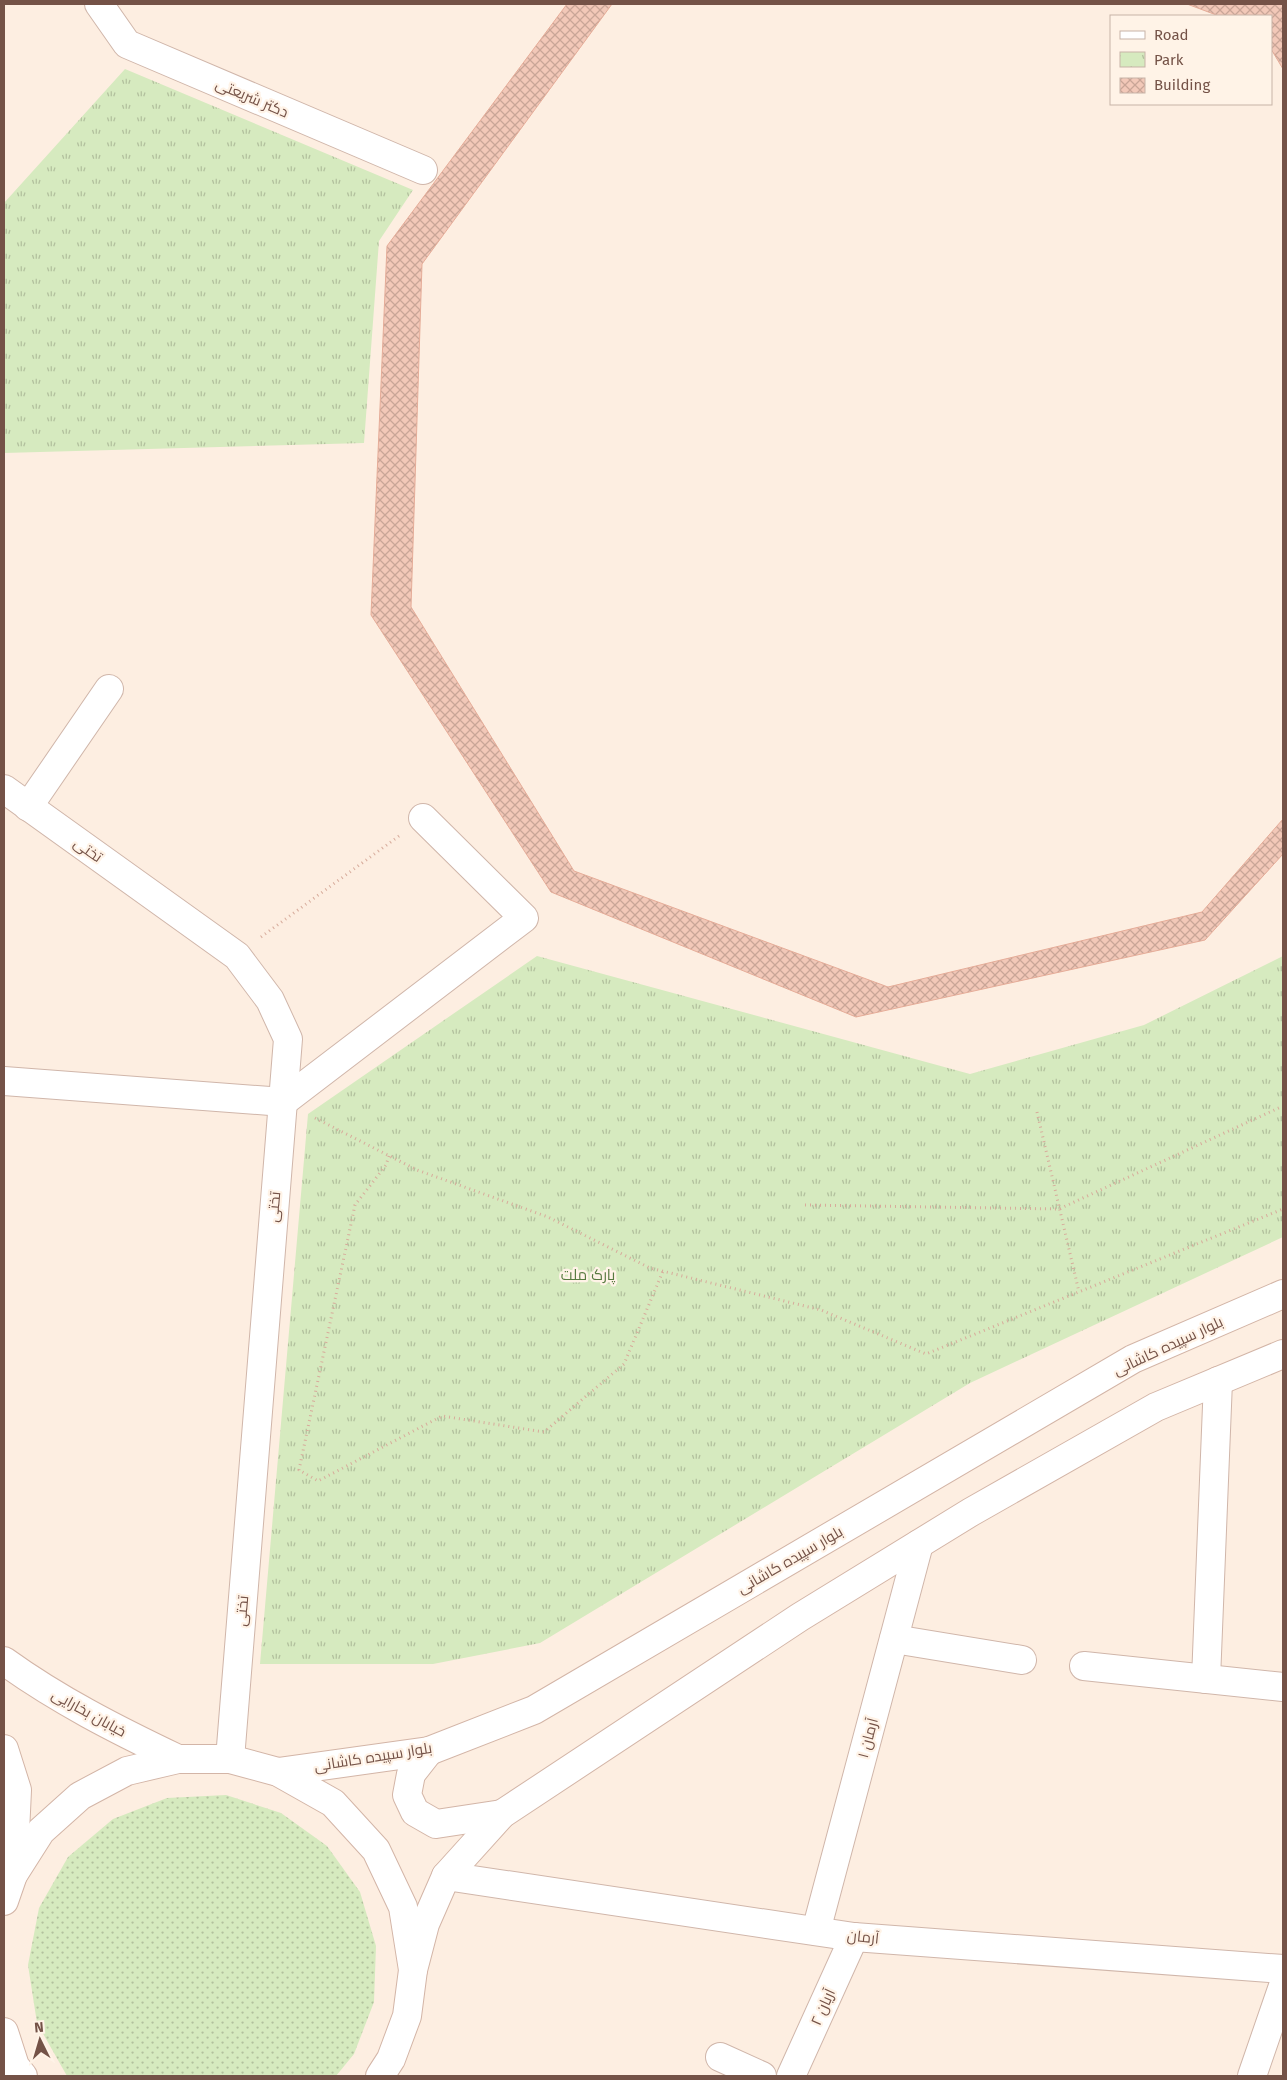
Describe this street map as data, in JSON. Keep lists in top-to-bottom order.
{
  "streets": {
    "street": [
      "دکتر شریعتی",
      "تختی",
      "بلوار سپیده کاشانی",
      "خیابان بخارایی",
      "آرمان ۱",
      "آرمان",
      "آریان ۲"
    ]
  },
  "crossings": [
    ["آرمان ۱", "آرمان"],
    ["آرمان", "آریان ۲"]
  ],
  "parks": ["پارک ملت"],
  "legend": ["Road", "Park", "Building"],
  "north": "top"
}
